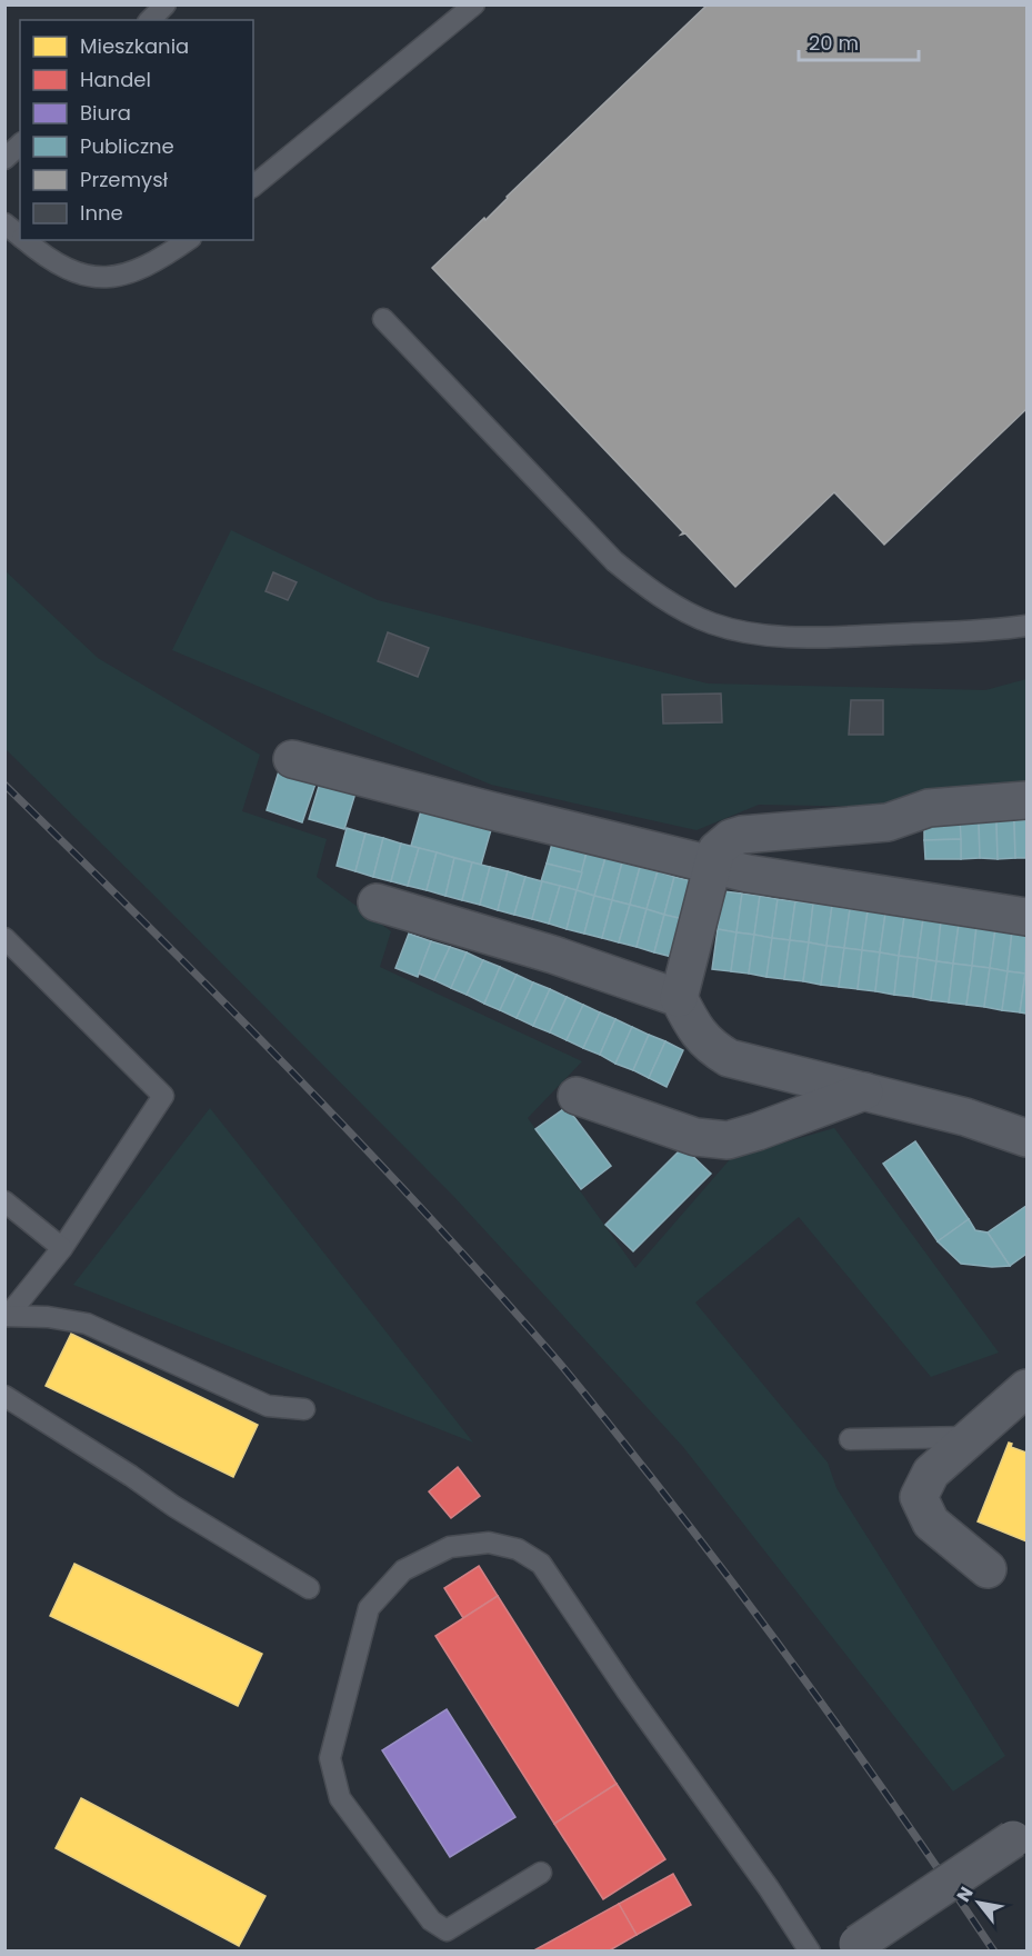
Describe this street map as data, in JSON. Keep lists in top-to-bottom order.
{
  "legend": [
    "Mieszkania",
    "Handel",
    "Biura",
    "Publiczne",
    "Przemysł",
    "Inne"
  ],
  "scale_bar": "20 m",
  "north": "top left"
}
